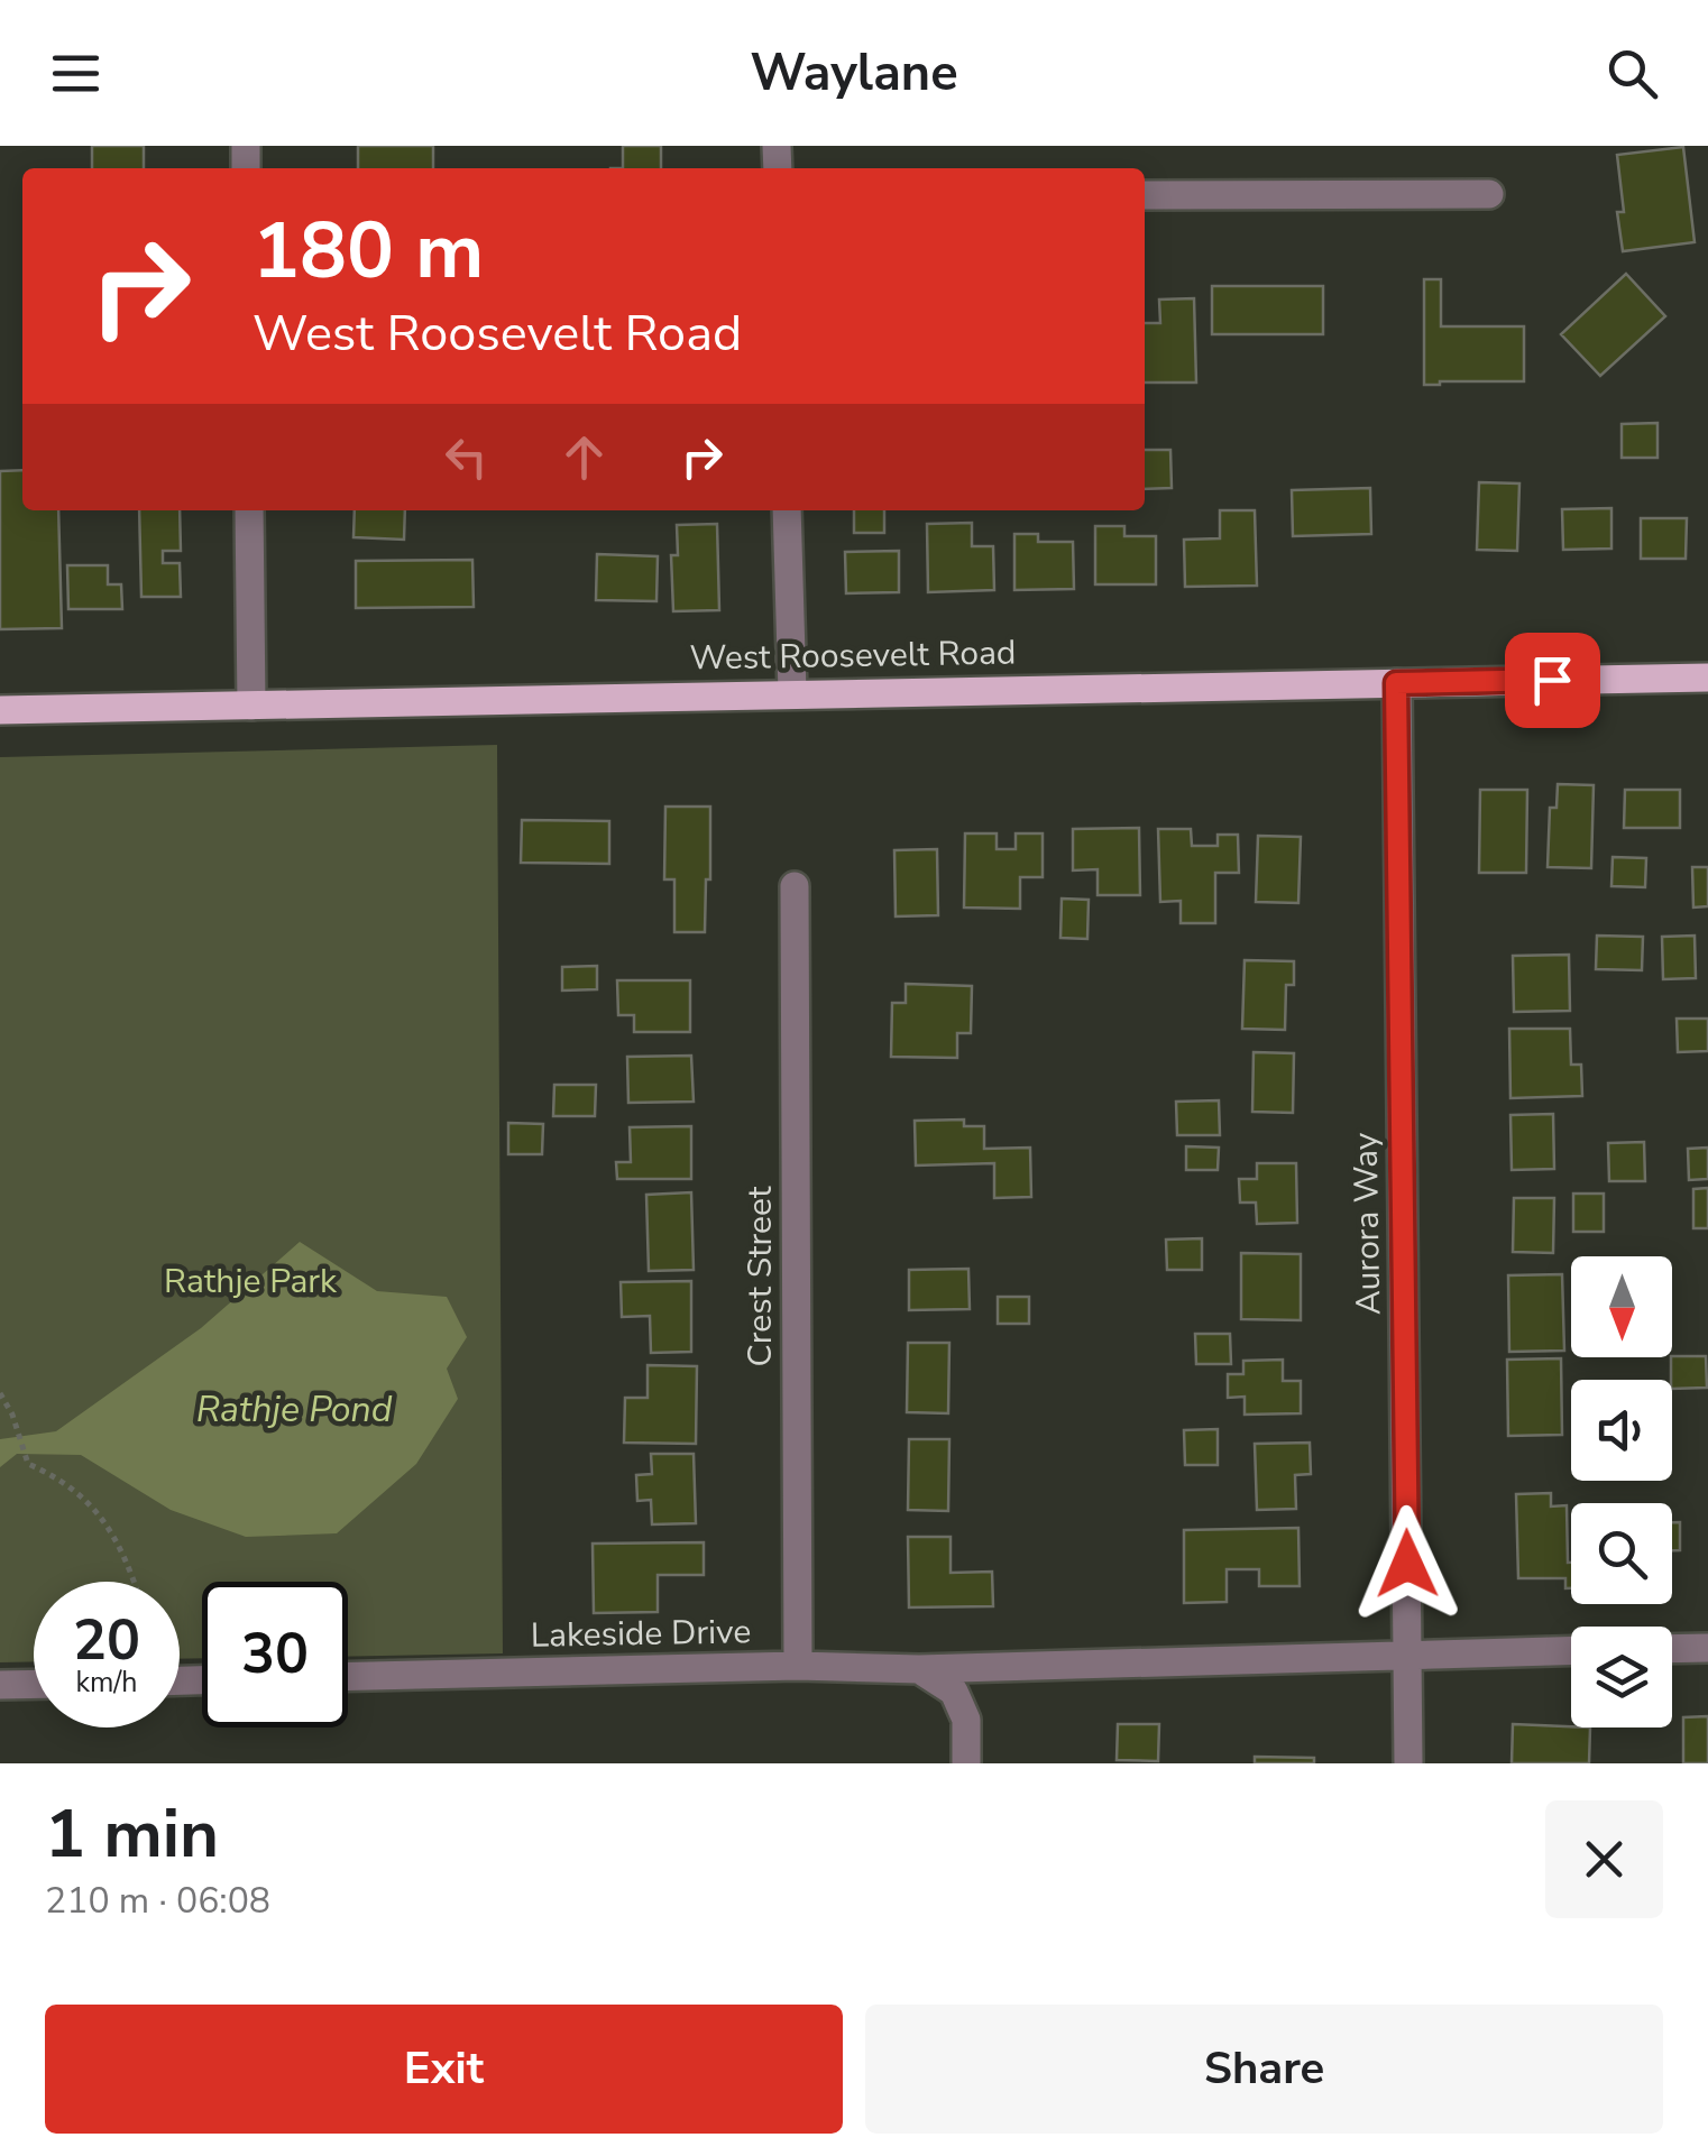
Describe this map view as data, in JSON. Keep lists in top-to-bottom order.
{
  "streets": {
    "main road": ["West Roosevelt Road"],
    "street": ["Aurora Way", "Crest Street", "Lakeside Drive"]
  },
  "crossings": [
    ["West Roosevelt Road", "Aurora Way"],
    ["Aurora Way", "Lakeside Drive"],
    ["Crest Street", "Lakeside Drive"]
  ],
  "water": ["Rathje Pond"],
  "parks": ["Rathje Park"],
  "north": "bottom",
  "page": {
    "header": "Waylane",
    "turn": ["180 m", "West Roosevelt Road"],
    "speed": "20 km/h",
    "limit": "30",
    "heading": ["1 min", "210 m · 06:08"],
    "buttons": ["Exit", "Share"]
  }
}
